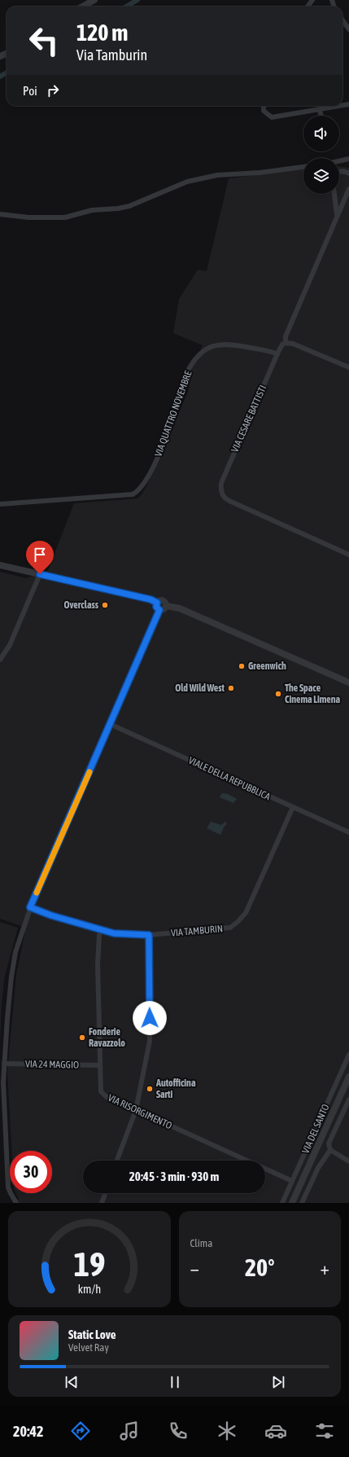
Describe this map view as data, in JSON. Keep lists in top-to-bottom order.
{
  "streets": {
    "street": [
      "VIA QUATTRO NOVEMBRE",
      "VIA CESARE BATTISTI",
      "VIALE DELLA REPUBBLICA",
      "VIA TAMBURIN",
      "VIA 24 MAGGIO",
      "VIA RISORGIMENTO",
      "VIA DEL SANTO"
    ]
  },
  "crossings": [
    ["VIA QUATTRO NOVEMBRE", "VIA CESARE BATTISTI"],
    ["VIALE DELLA REPUBBLICA", "VIA TAMBURIN"],
    ["VIA TAMBURIN", "VIA RISORGIMENTO"],
    ["VIA 24 MAGGIO", "VIA RISORGIMENTO"],
    ["VIA RISORGIMENTO", "VIA DEL SANTO"]
  ],
  "places": [
    "Overclass",
    "Greenwich",
    "Old Wild West",
    "The Space Cinema Limena",
    "Fonderie Ravazzolo",
    "Autofficina Sarti"
  ],
  "page": {
    "turn": ["120 m", "Via Tamburin"],
    "then": "Poi",
    "limit": "30",
    "trip": "20:45 · 3 min · 930 m",
    "tile": "Clima",
    "heat": ["−", "20°", "+"],
    "song": ["Static Love", "Velvet Ray"],
    "tabs": "20:42",
    "gauge": ["19", "km/h"]
  }
}
